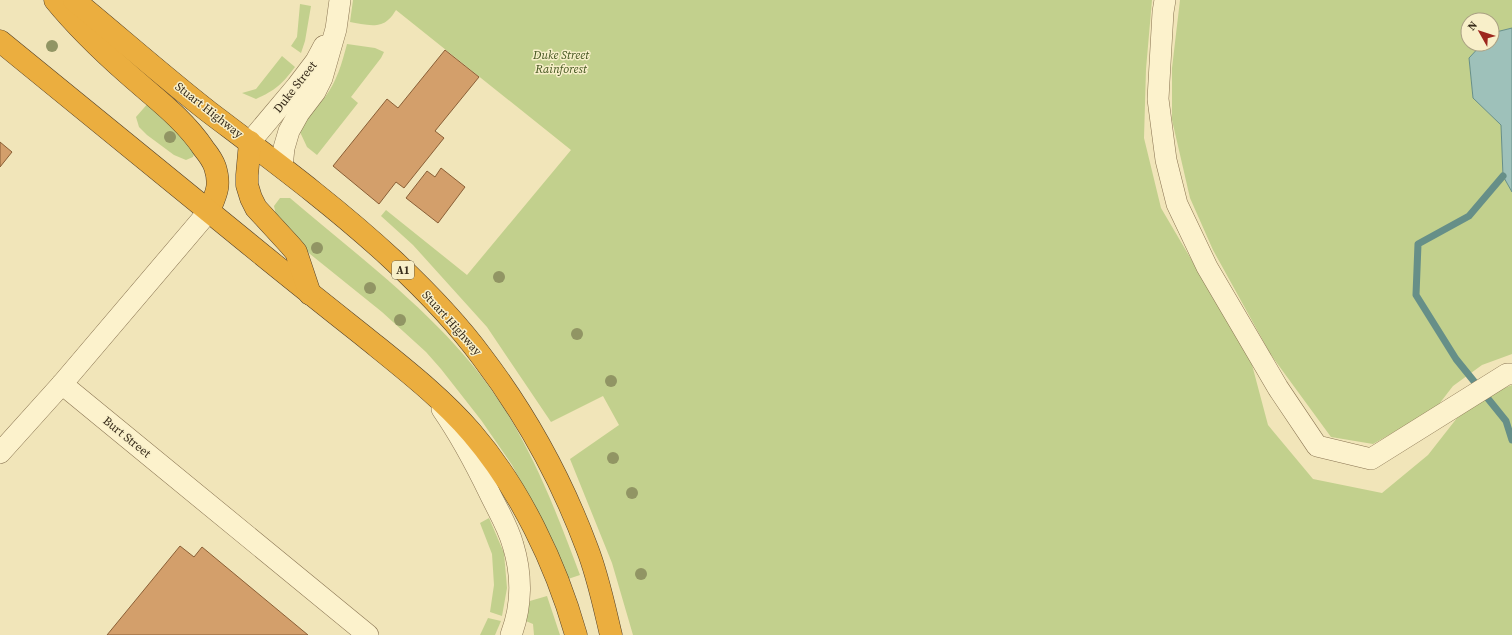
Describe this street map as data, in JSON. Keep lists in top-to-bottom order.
{
  "streets": {
    "highway": ["Stuart Highway", "A1"],
    "street": ["Duke Street", "Burt Street"]
  },
  "crossings": [
    ["Duke Street", "Stuart Highway"]
  ],
  "parks": ["Duke Street Rainforest"],
  "north": "top left"
}
